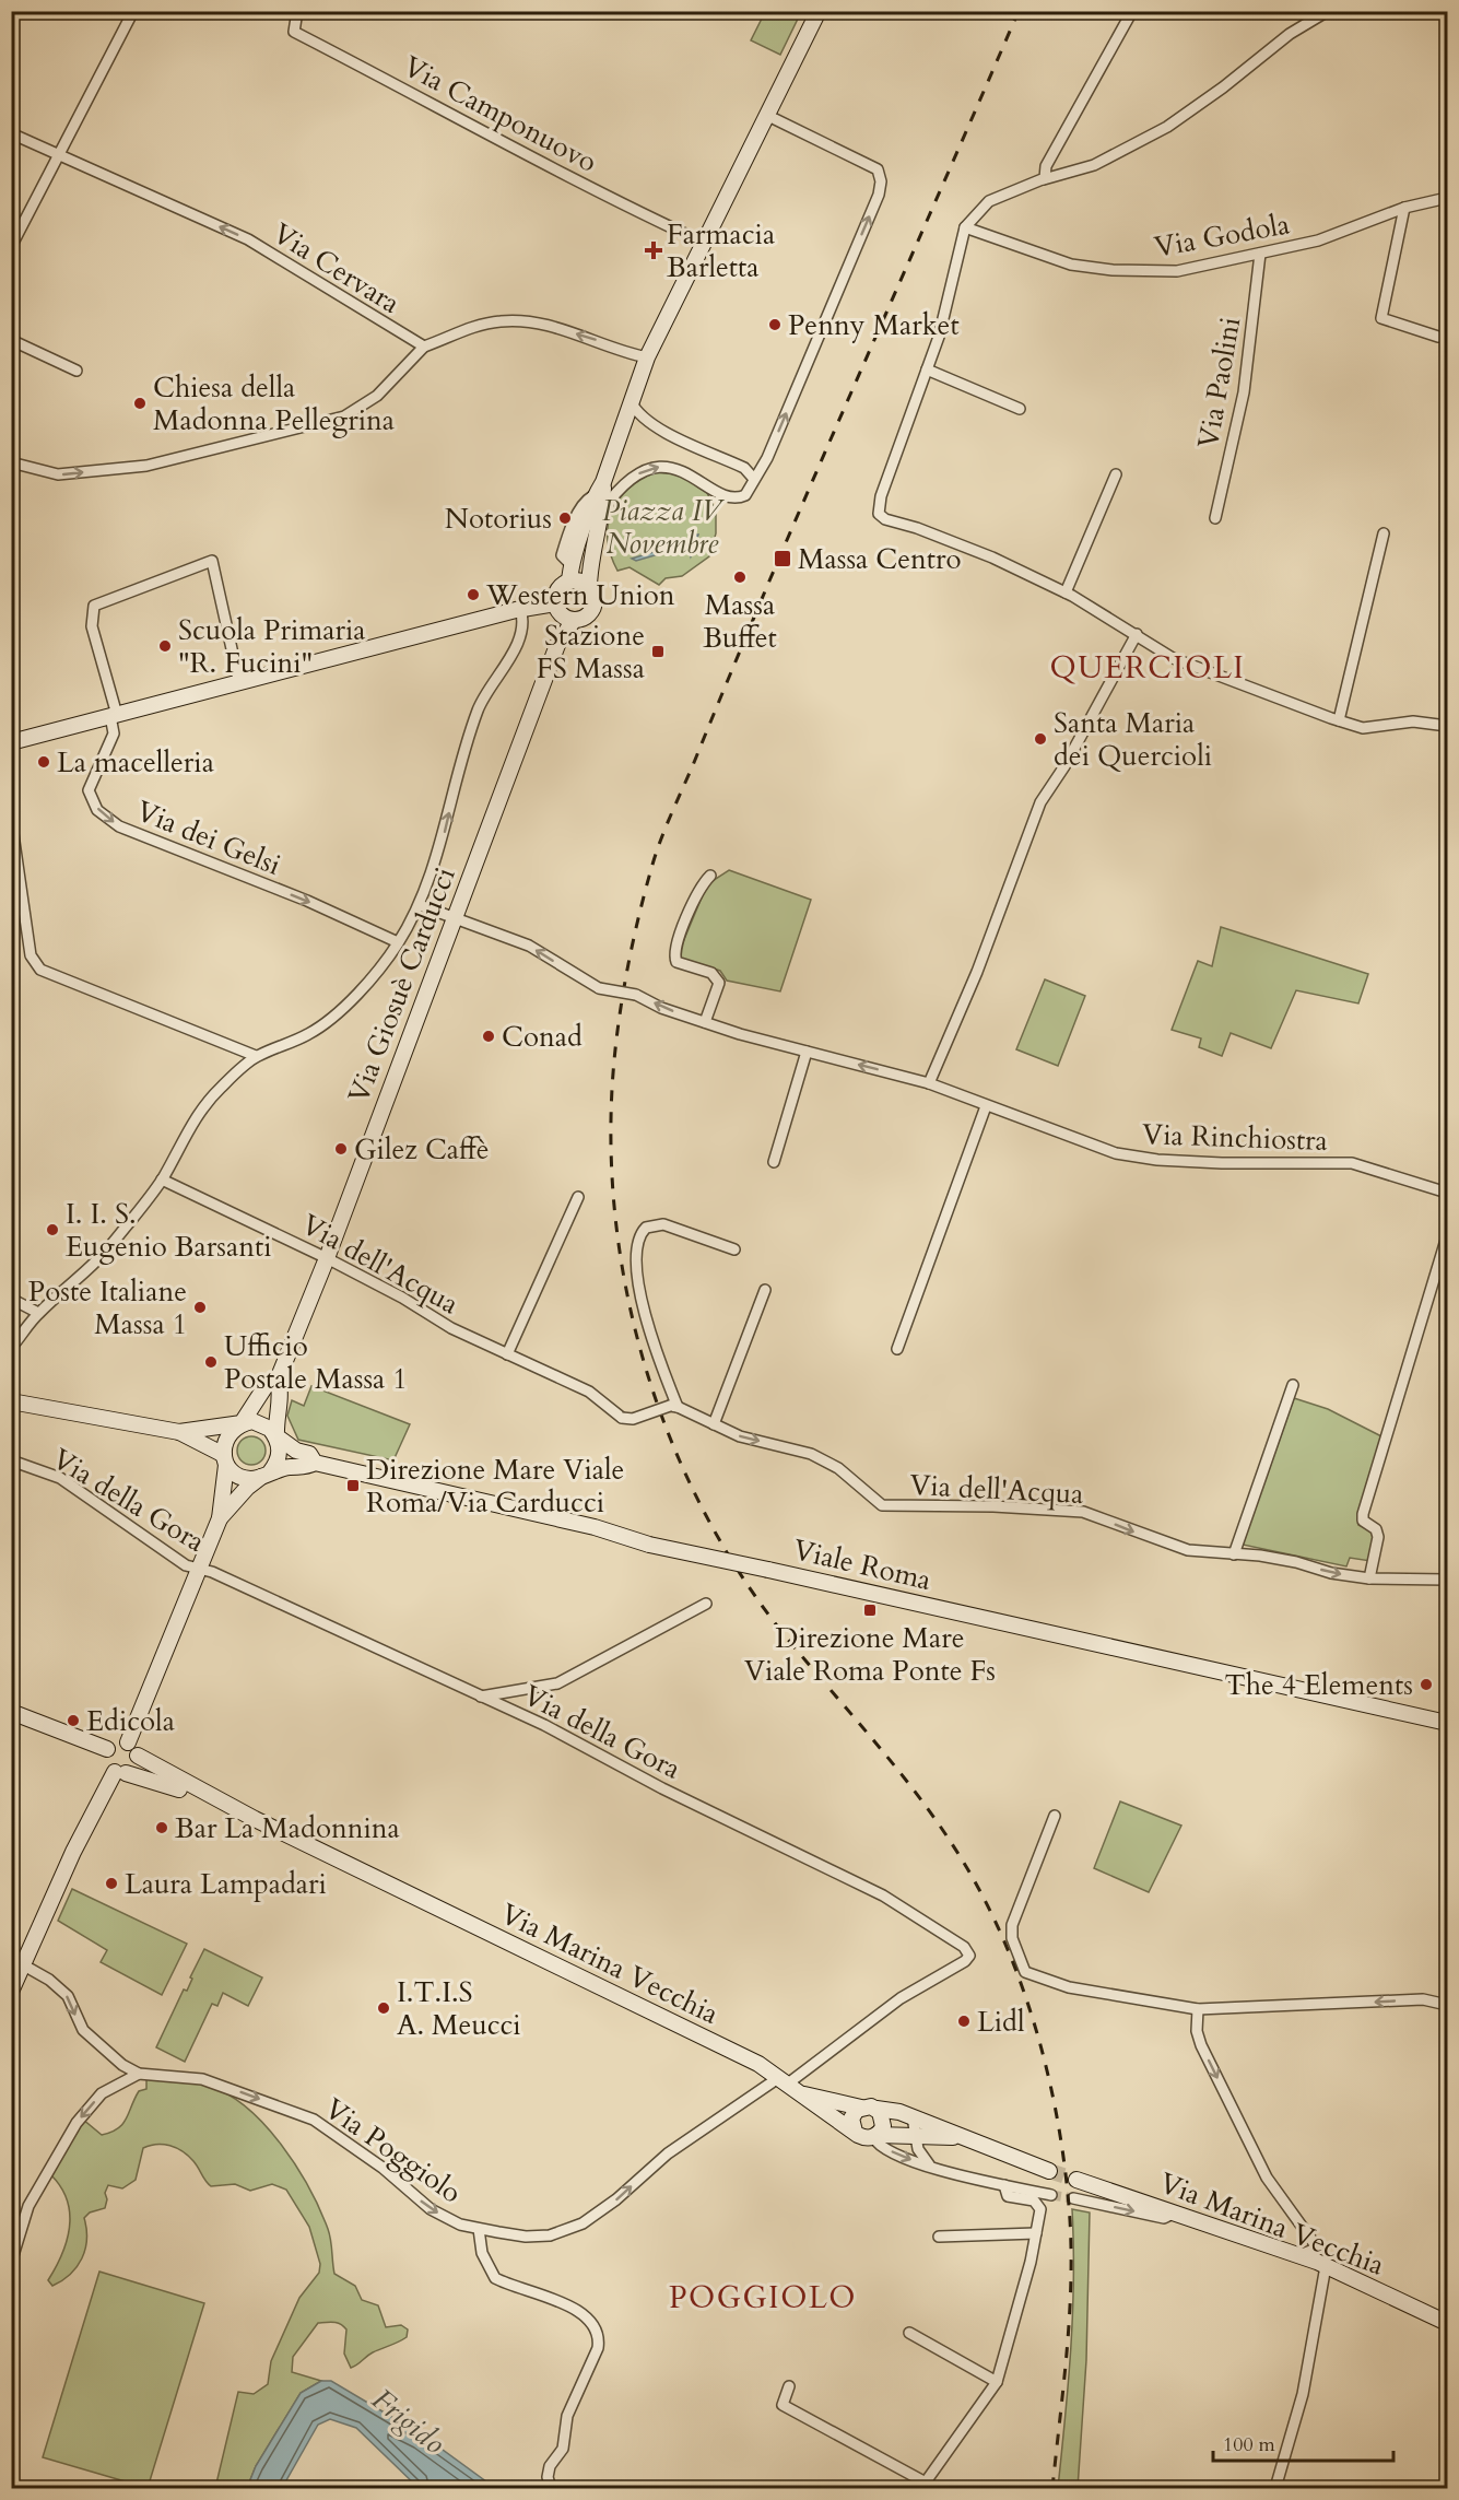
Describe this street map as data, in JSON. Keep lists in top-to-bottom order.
{
  "streets": {
    "main road": ["Via Giosuè Carducci", "Viale Roma", "Via Marina Vecchia"],
    "street": [
      "Via Camponuovo",
      "Via Godola",
      "Via Cervara",
      "Via Paolini",
      "Via dei Gelsi",
      "Via Rinchiostra",
      "Via dell'Acqua",
      "Via della Gora",
      "Via Poggiolo"
    ]
  },
  "crossings": [
    ["Via Godola", "Via Paolini"],
    ["Via Giosuè Carducci", "Via Rinchiostra"],
    ["Via Giosuè Carducci", "Via dell'Acqua"],
    ["Via Giosuè Carducci", "Viale Roma"],
    ["Via della Gora", "Via Marina Vecchia"],
    ["Via della Gora", "Via Poggiolo"],
    ["Via Marina Vecchia", "Via Poggiolo"]
  ],
  "one_way": [
    "Via Cervara",
    "Via dei Gelsi",
    "Via Rinchiostra",
    "Via dell'Acqua",
    "Via Poggiolo"
  ],
  "districts": ["QUERCIOLI", "POGGIOLO"],
  "water": ["Frigido"],
  "parks": ["Piazza IV Novembre"],
  "places": {
    "health": ["Farmacia Barletta"],
    "other": [
      "Penny Market",
      "Chiesa della Madonna Pellegrina",
      "Notorius",
      "Massa Buffet",
      "Western Union",
      "Scuola Primaria \"R. Fucini\"",
      "Santa Maria dei Quercioli",
      "La macelleria",
      "Conad",
      "Gilez Caffè",
      "I. I. S. Eugenio Barsanti",
      "Poste Italiane Massa 1",
      "Ufficio Postale Massa 1",
      "The 4 Elements",
      "Edicola",
      "Bar La Madonnina",
      "Laura Lampadari",
      "I.T.I.S A. Meucci",
      "Lidl"
    ],
    "transit": [
      "Massa Centro",
      "Stazione FS Massa",
      "Direzione Mare Viale Roma/Via Carducci",
      "Direzione Mare Viale Roma Ponte Fs"
    ]
  },
  "scale_bar": "100 m"
}
